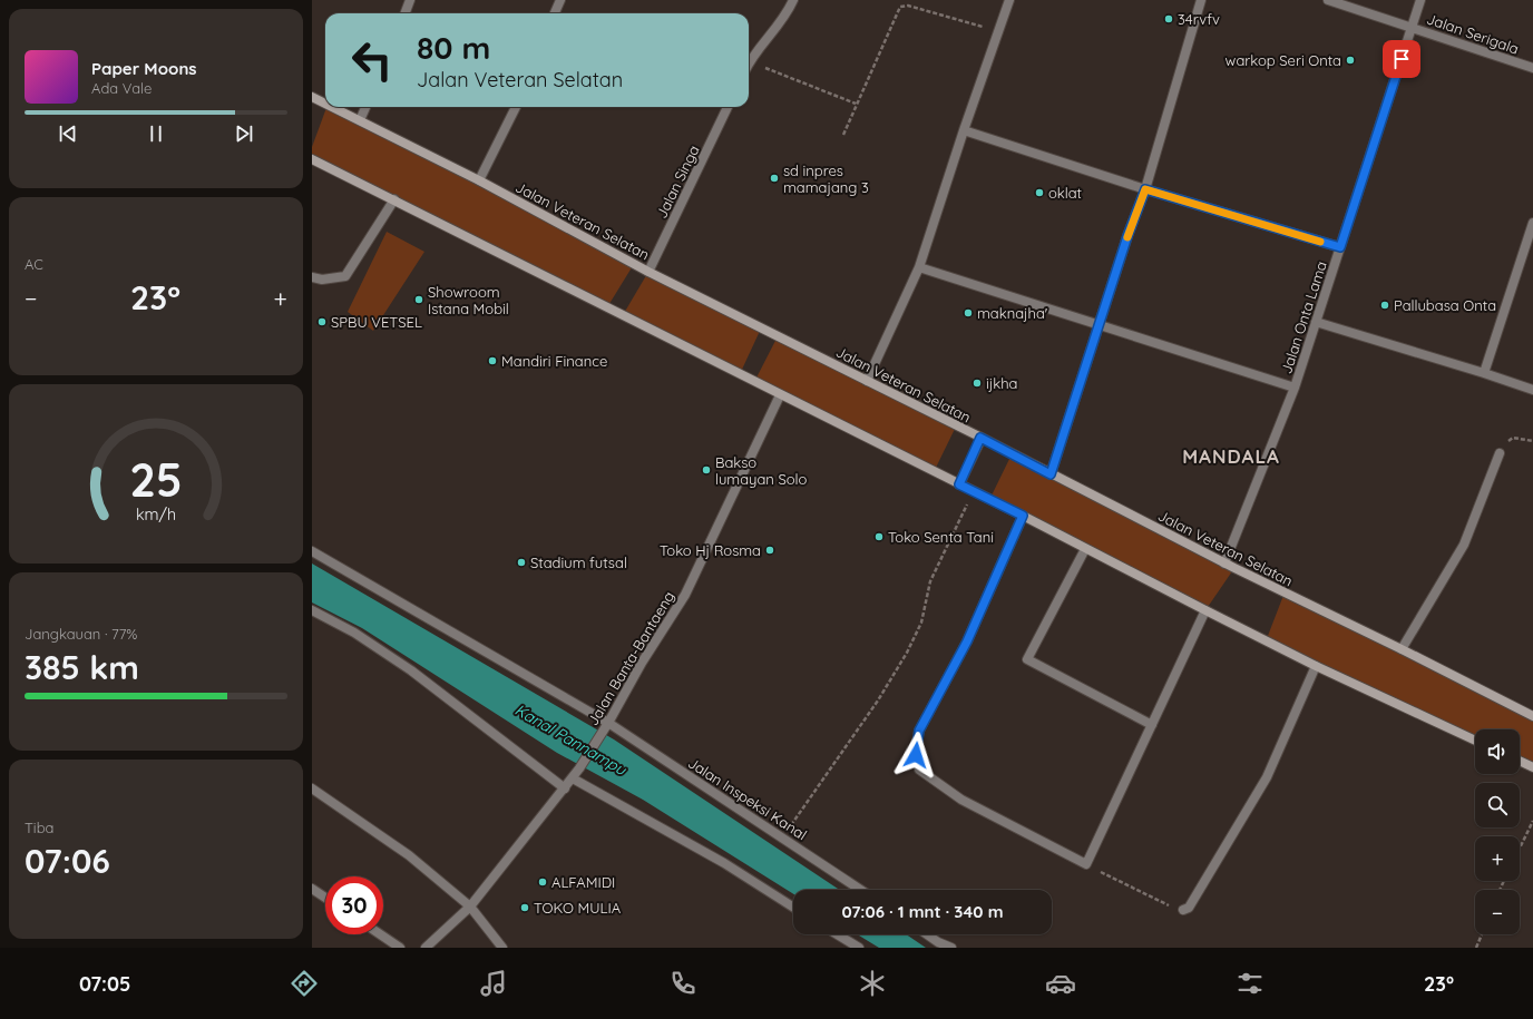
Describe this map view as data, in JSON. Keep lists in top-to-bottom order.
{
  "streets": {
    "main road": ["Jalan Veteran Selatan"],
    "street": [
      "Jalan Serigala",
      "Jalan Singa",
      "Jalan Onta Lama",
      "Jalan Banta-Bantaeng",
      "Jalan Inspeksi Kanal"
    ]
  },
  "crossings": [
    ["Jalan Serigala", "Jalan Onta Lama"],
    ["Jalan Singa", "Jalan Veteran Selatan"],
    ["Jalan Veteran Selatan", "Jalan Onta Lama"],
    ["Jalan Banta-Bantaeng", "Jalan Inspeksi Kanal"]
  ],
  "districts": ["MANDALA"],
  "water": ["Kanal Pannampu"],
  "places": [
    "34rvfv",
    "warkop Seri Onta",
    "sd inpres mamajang 3",
    "oklat",
    "Showroom Istana Mobil",
    "Pallubasa Onta",
    "maknajha'",
    "SPBU VETSEL",
    "Mandiri Finance",
    "ijkha",
    "Bakso lumayan Solo",
    "Toko Senta Tani",
    "Toko Hj Rosma",
    "Stadium futsal",
    "ALFAMIDI",
    "TOKO MULIA"
  ],
  "page": {
    "turn": ["80 m", "Jalan Veteran Selatan"],
    "song": ["Paper Moons", "Ada Vale"],
    "tile": [
      "AC",
      ["Jangkauan · 77%", "385 km"],
      ["Tiba", "07:06"]
    ],
    "heat": ["−", "23°", "+"],
    "map_buttons": ["+", "−"],
    "limit": "30",
    "trip": "07:06 · 1 mnt · 340 m",
    "tabs": ["07:05", "23°"],
    "gauge": ["25", "km/h"]
  }
}
